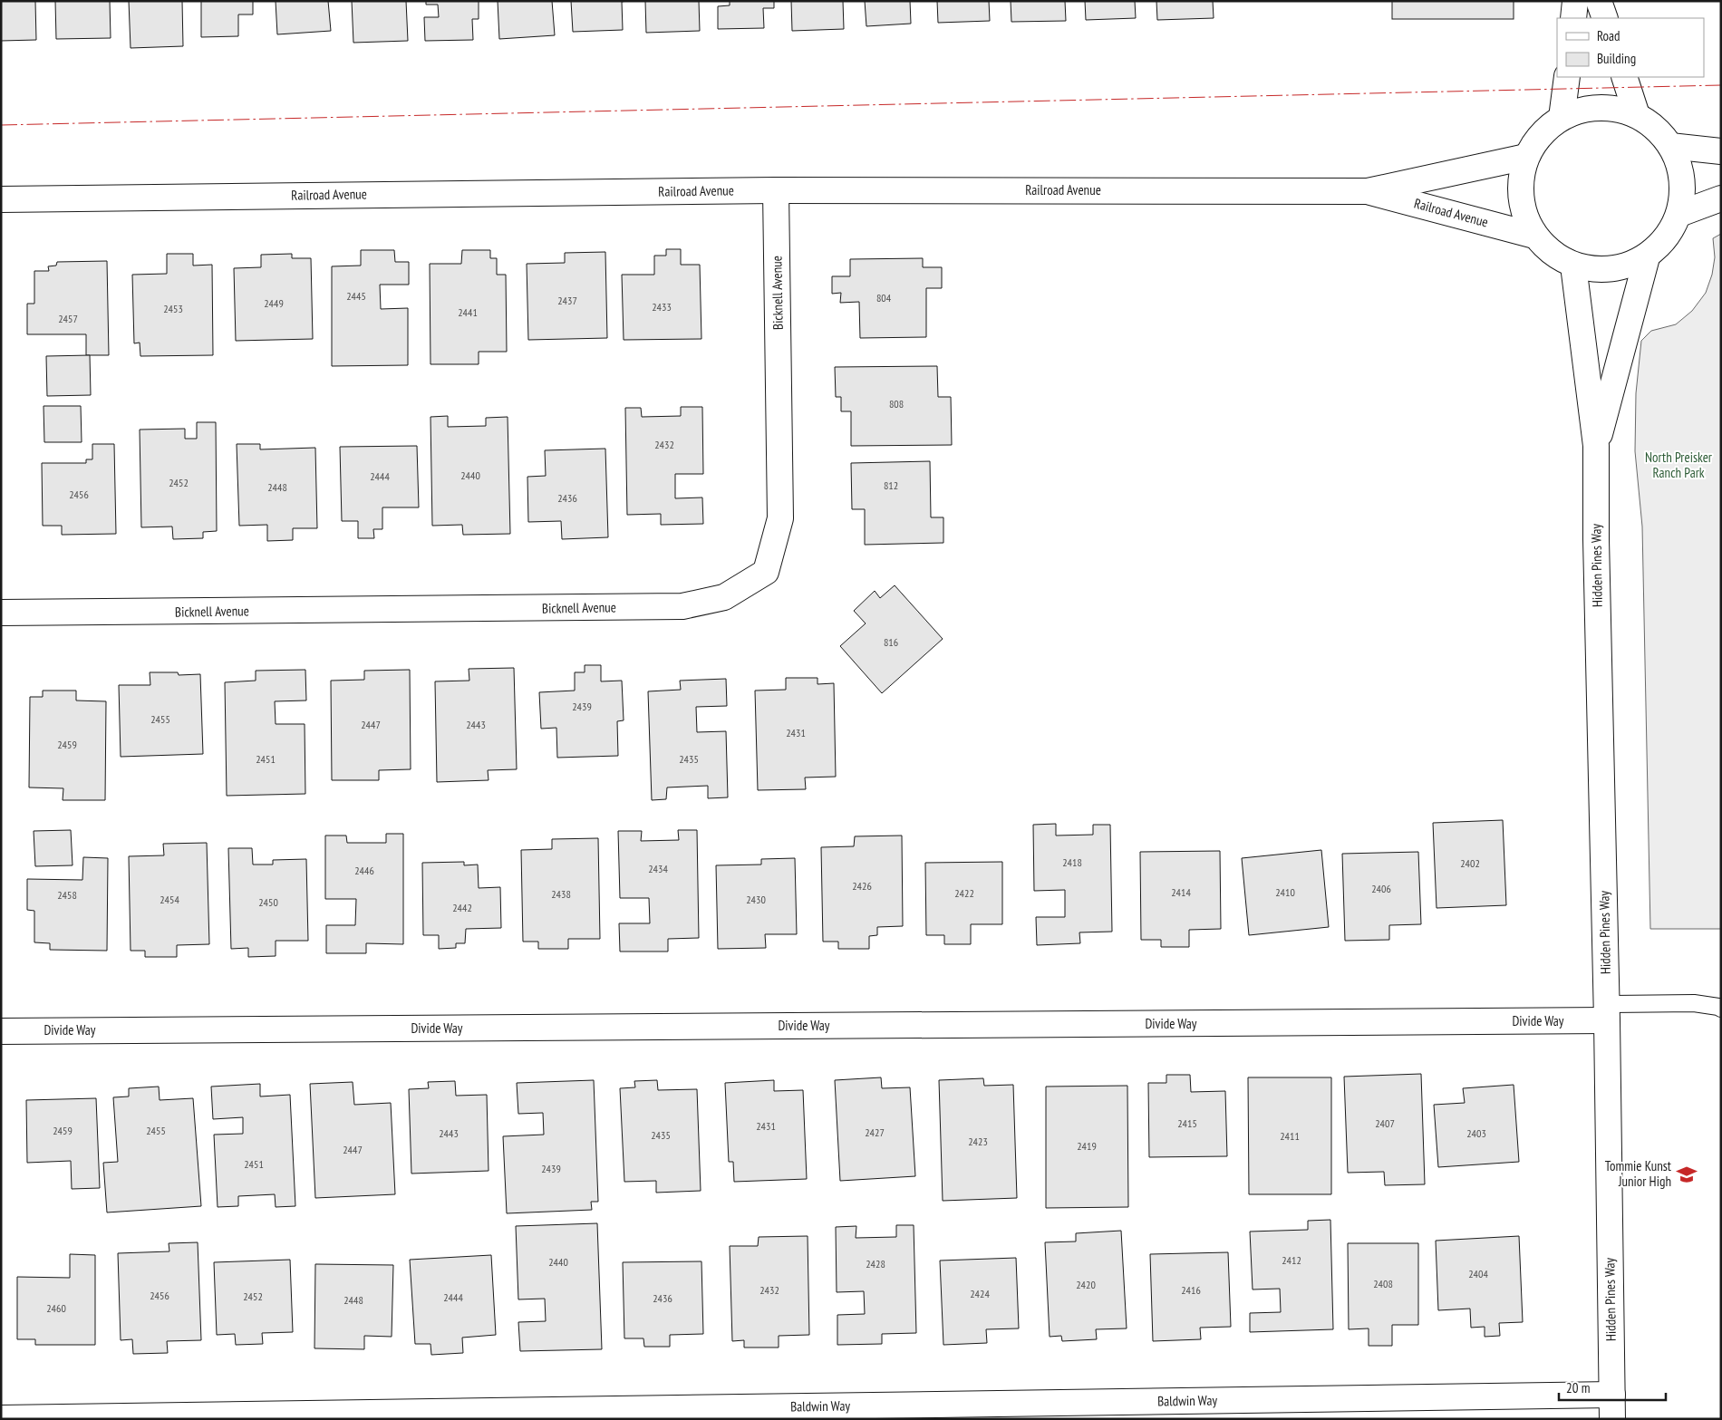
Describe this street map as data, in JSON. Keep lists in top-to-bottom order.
{
  "streets": {
    "street": [
      "Railroad Avenue",
      "Bicknell Avenue",
      "Hidden Pines Way",
      "Divide Way",
      "Baldwin Way"
    ]
  },
  "crossings": [
    ["Railroad Avenue", "Bicknell Avenue"],
    ["Hidden Pines Way", "Divide Way"],
    ["Hidden Pines Way", "Baldwin Way"]
  ],
  "parks": ["North Preisker Ranch Park"],
  "places": {
    "school or university": ["Tommie Kunst Junior High"]
  },
  "house_numbers": [
    "2445",
    "804",
    "2437",
    "2449",
    "2433",
    "2453",
    "2441",
    "2457",
    "808",
    "2432",
    "2440",
    "2444",
    "2452",
    "812",
    "2448",
    "2456",
    "2436",
    "816",
    "2439",
    "2455",
    "2447",
    "2443",
    "2431",
    "2459",
    "2451",
    "2435",
    "2418",
    "2402",
    "2434",
    "2446",
    "2426",
    "2406",
    "2414",
    "2410",
    "2422",
    "2438",
    "2458",
    "2454",
    "2430",
    "2450",
    "2442",
    "2415",
    "2407",
    "2431",
    "2459",
    "2455",
    "2427",
    "2443",
    "2403",
    "2435",
    "2411",
    "2423",
    "2419",
    "2447",
    "2451",
    "2439",
    "2412",
    "2440",
    "2428",
    "2404",
    "2408",
    "2420",
    "2432",
    "2416",
    "2424",
    "2456",
    "2452",
    "2444",
    "2436",
    "2448",
    "2460"
  ],
  "legend": ["Road", "Building"],
  "scale_bar": "20 m"
}
